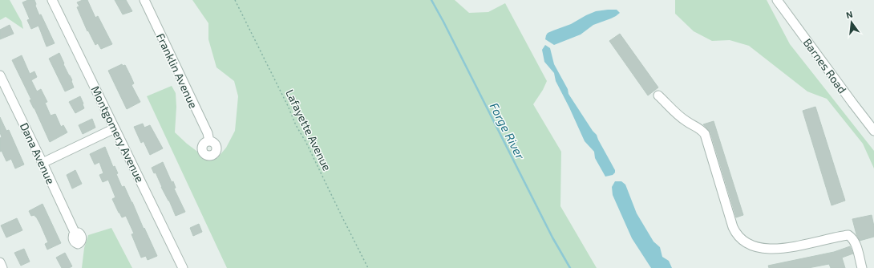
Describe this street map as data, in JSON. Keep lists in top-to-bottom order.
{
  "streets": {
    "street": [
      "Barnes Road",
      "Franklin Avenue",
      "Montgomery Avenue",
      "Dana Avenue"
    ],
    "path": ["Lafayette Avenue"]
  },
  "water": ["Forge River"],
  "north": "top"
}
